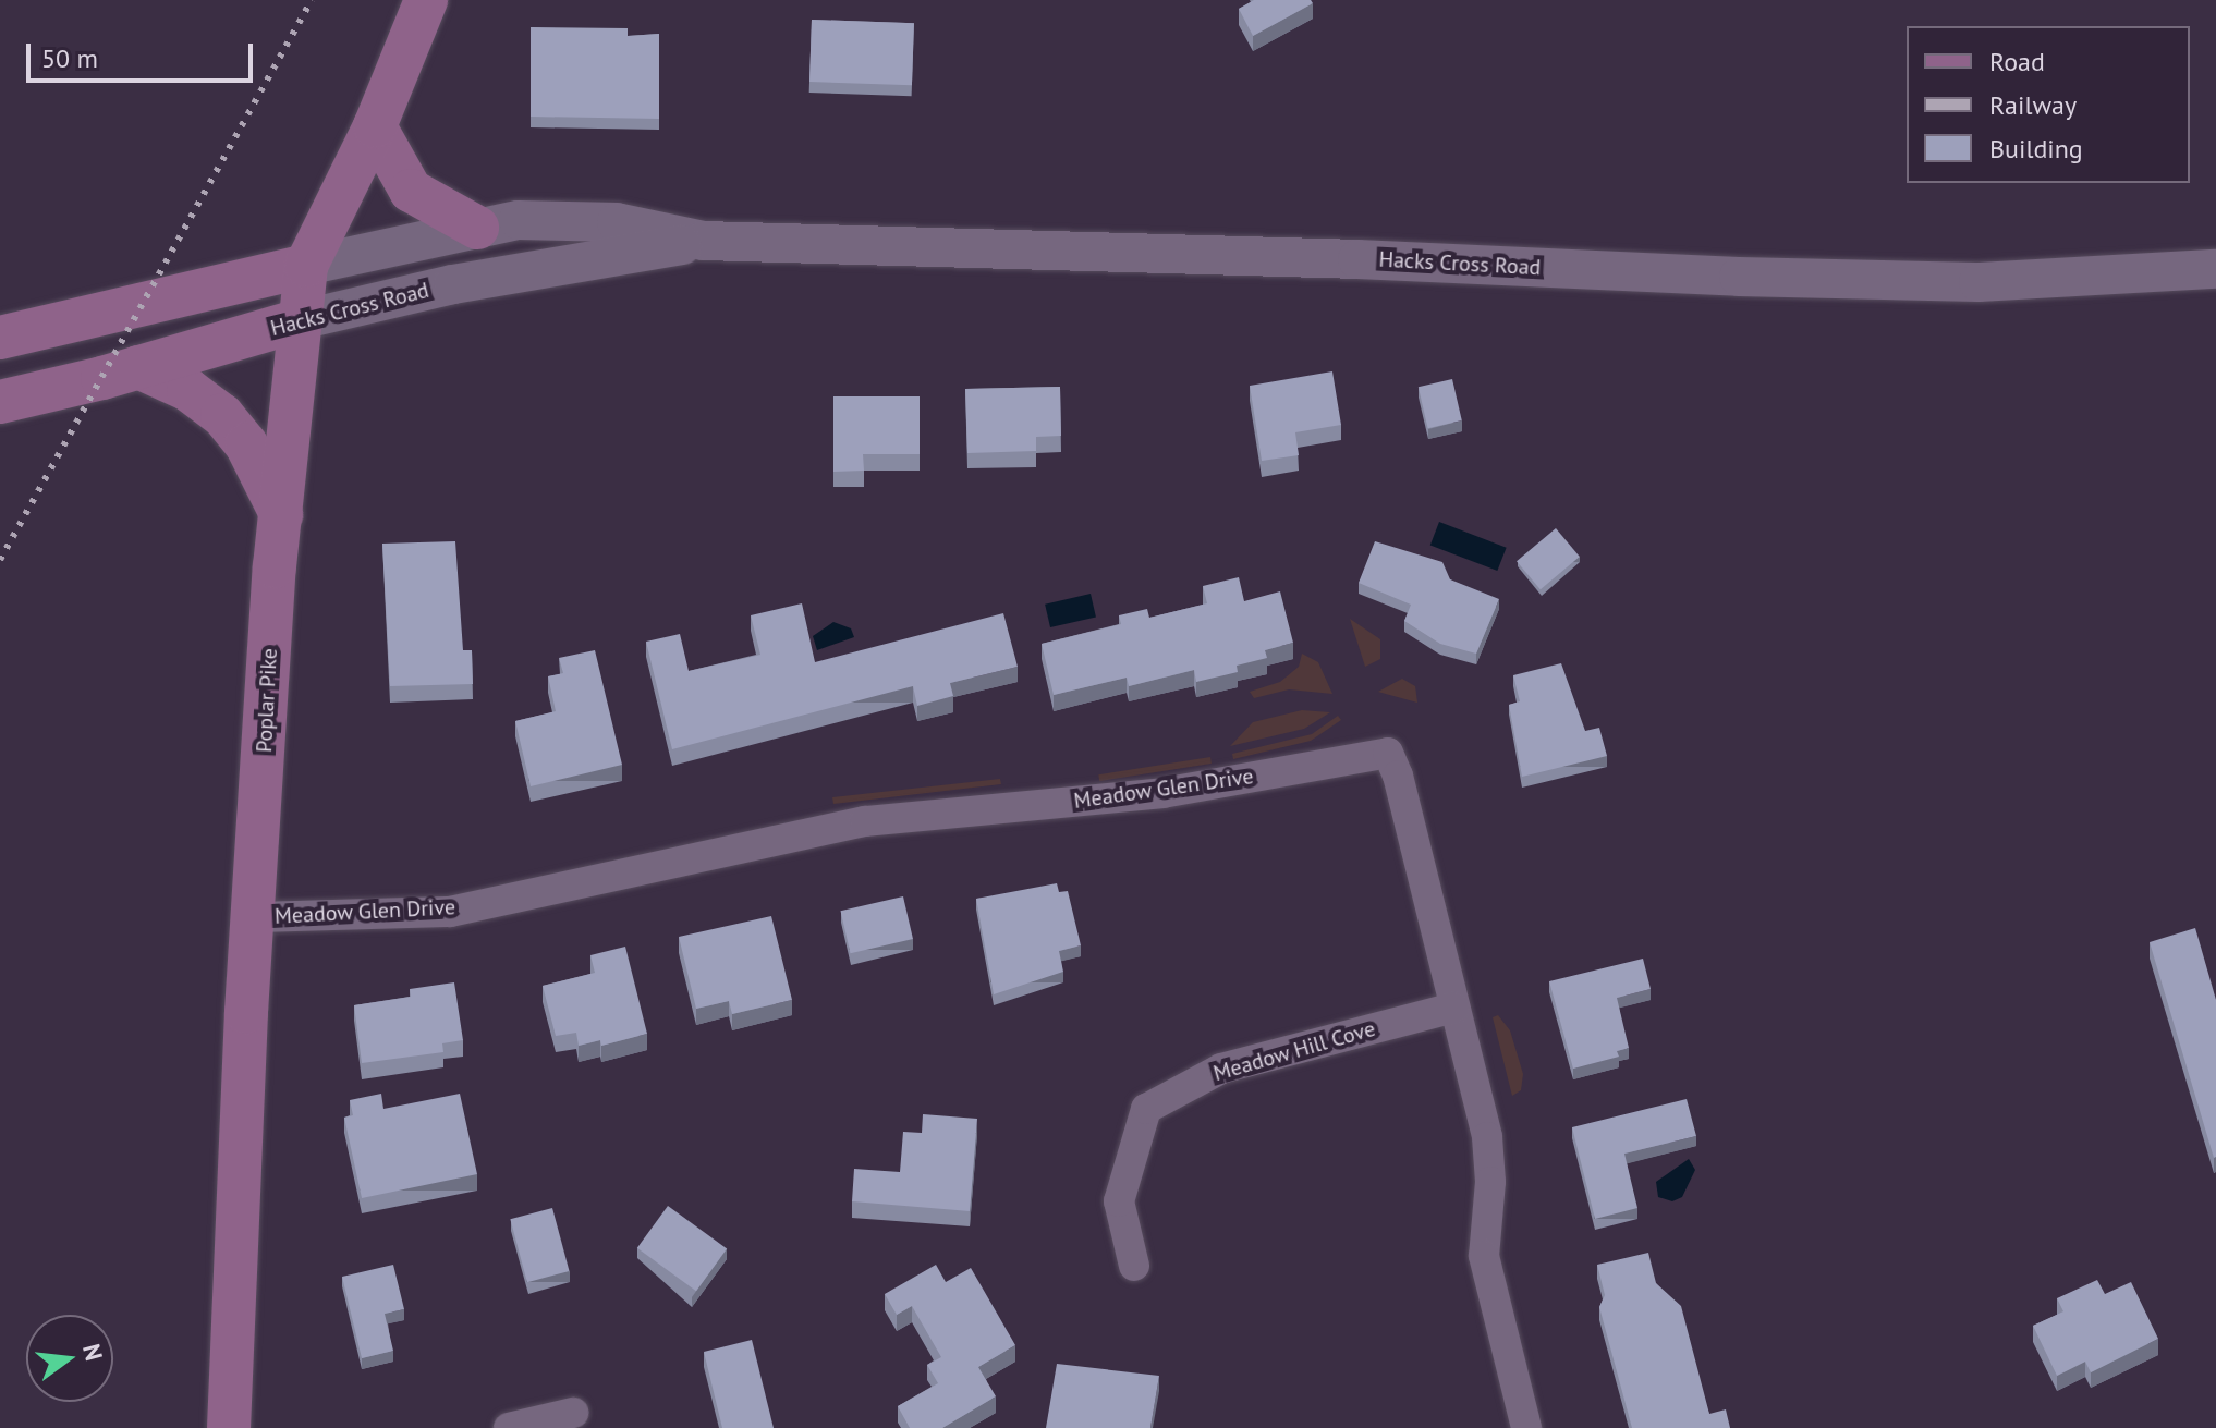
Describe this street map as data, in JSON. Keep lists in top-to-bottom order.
{
  "streets": {
    "main road": ["Hacks Cross Road", "Poplar Pike"],
    "street": ["Meadow Glen Drive", "Meadow Hill Cove"]
  },
  "crossings": [
    ["Hacks Cross Road", "Poplar Pike"],
    ["Poplar Pike", "Meadow Glen Drive"],
    ["Meadow Glen Drive", "Meadow Hill Cove"]
  ],
  "legend": ["Road", "Railway", "Building"],
  "scale_bar": "50 m",
  "north": "right"
}
